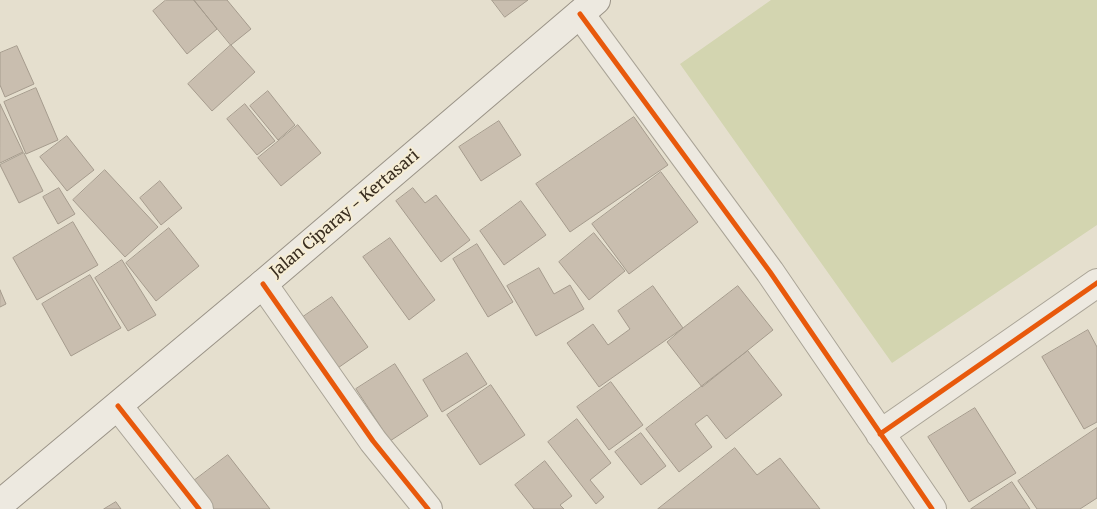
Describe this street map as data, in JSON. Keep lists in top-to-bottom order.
{
  "streets": {
    "street": ["Jalan Ciparay - Kertasari"]
  }
}
